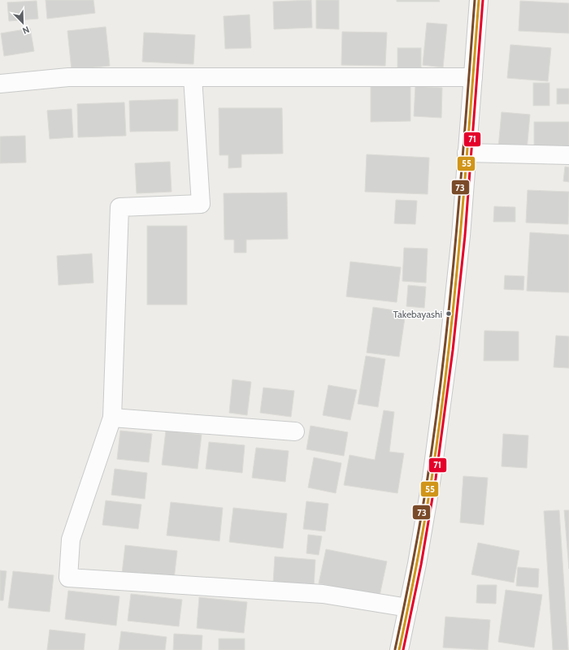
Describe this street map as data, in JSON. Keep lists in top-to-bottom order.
{
  "places": ["Takebayashi"],
  "lines": ["transit line 55", "transit line 71", "transit line 73"],
  "north": "bottom right"
}
